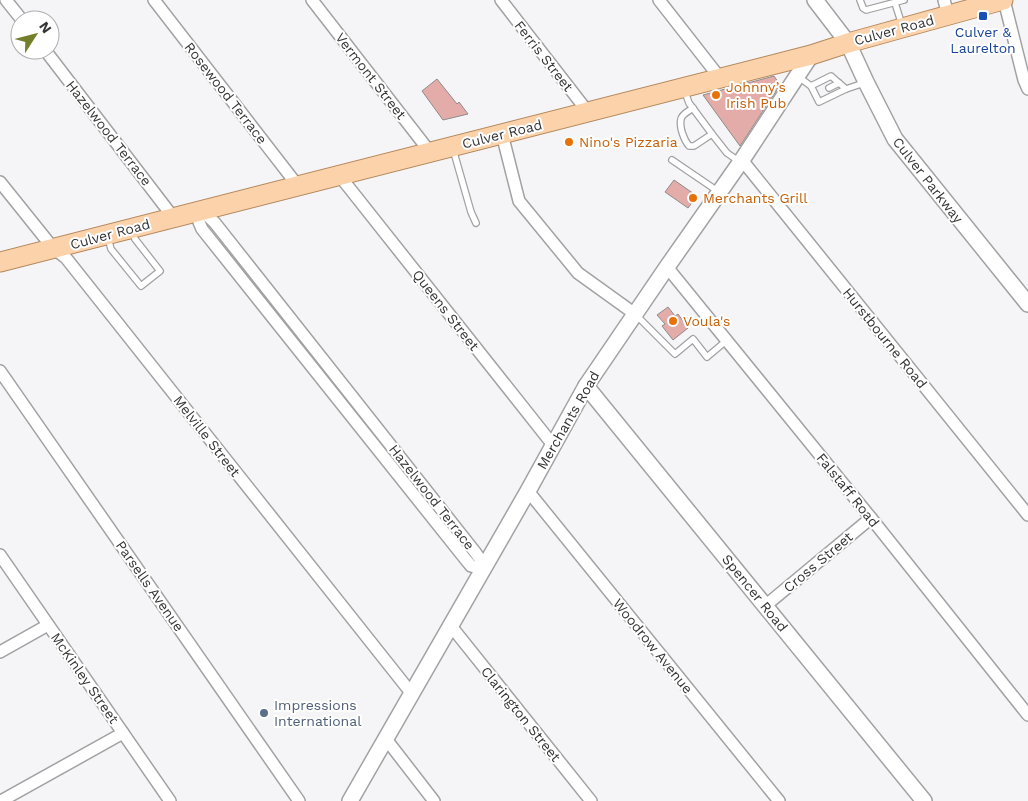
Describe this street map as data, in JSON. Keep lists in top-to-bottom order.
{
  "streets": {
    "main road": ["Culver Road"],
    "street": [
      "Ferris Street",
      "Vermont Street",
      "Rosewood Terrace",
      "Hazelwood Terrace",
      "Culver Parkway",
      "Queens Street",
      "Hurstbourne Road",
      "Merchants Road",
      "Melville Street",
      "Falstaff Road",
      "Cross Street",
      "Parsells Avenue",
      "Spencer Road",
      "Woodrow Avenue",
      "McKinley Street",
      "Clarington Street"
    ]
  },
  "crossings": [
    ["Culver Road", "Ferris Street"],
    ["Culver Road", "Vermont Street"],
    ["Culver Road", "Rosewood Terrace"],
    ["Culver Road", "Hazelwood Terrace"],
    ["Culver Road", "Culver Parkway"],
    ["Culver Road", "Queens Street"],
    ["Culver Road", "Merchants Road"],
    ["Culver Road", "Melville Street"],
    ["Hazelwood Terrace", "Merchants Road"],
    ["Queens Street", "Merchants Road"],
    ["Hurstbourne Road", "Merchants Road"],
    ["Merchants Road", "Melville Street"],
    ["Merchants Road", "Falstaff Road"],
    ["Merchants Road", "Spencer Road"],
    ["Merchants Road", "Woodrow Avenue"],
    ["Merchants Road", "Clarington Street"],
    ["Falstaff Road", "Cross Street"],
    ["Cross Street", "Spencer Road"]
  ],
  "places": {
    "transit": ["Culver & Laurelton"],
    "other": [
      "Johnny’s Irish Pub",
      "Nino's Pizzaria",
      "Merchants Grill",
      "Voula's",
      "Impressions International"
    ]
  },
  "north": "top right"
}
